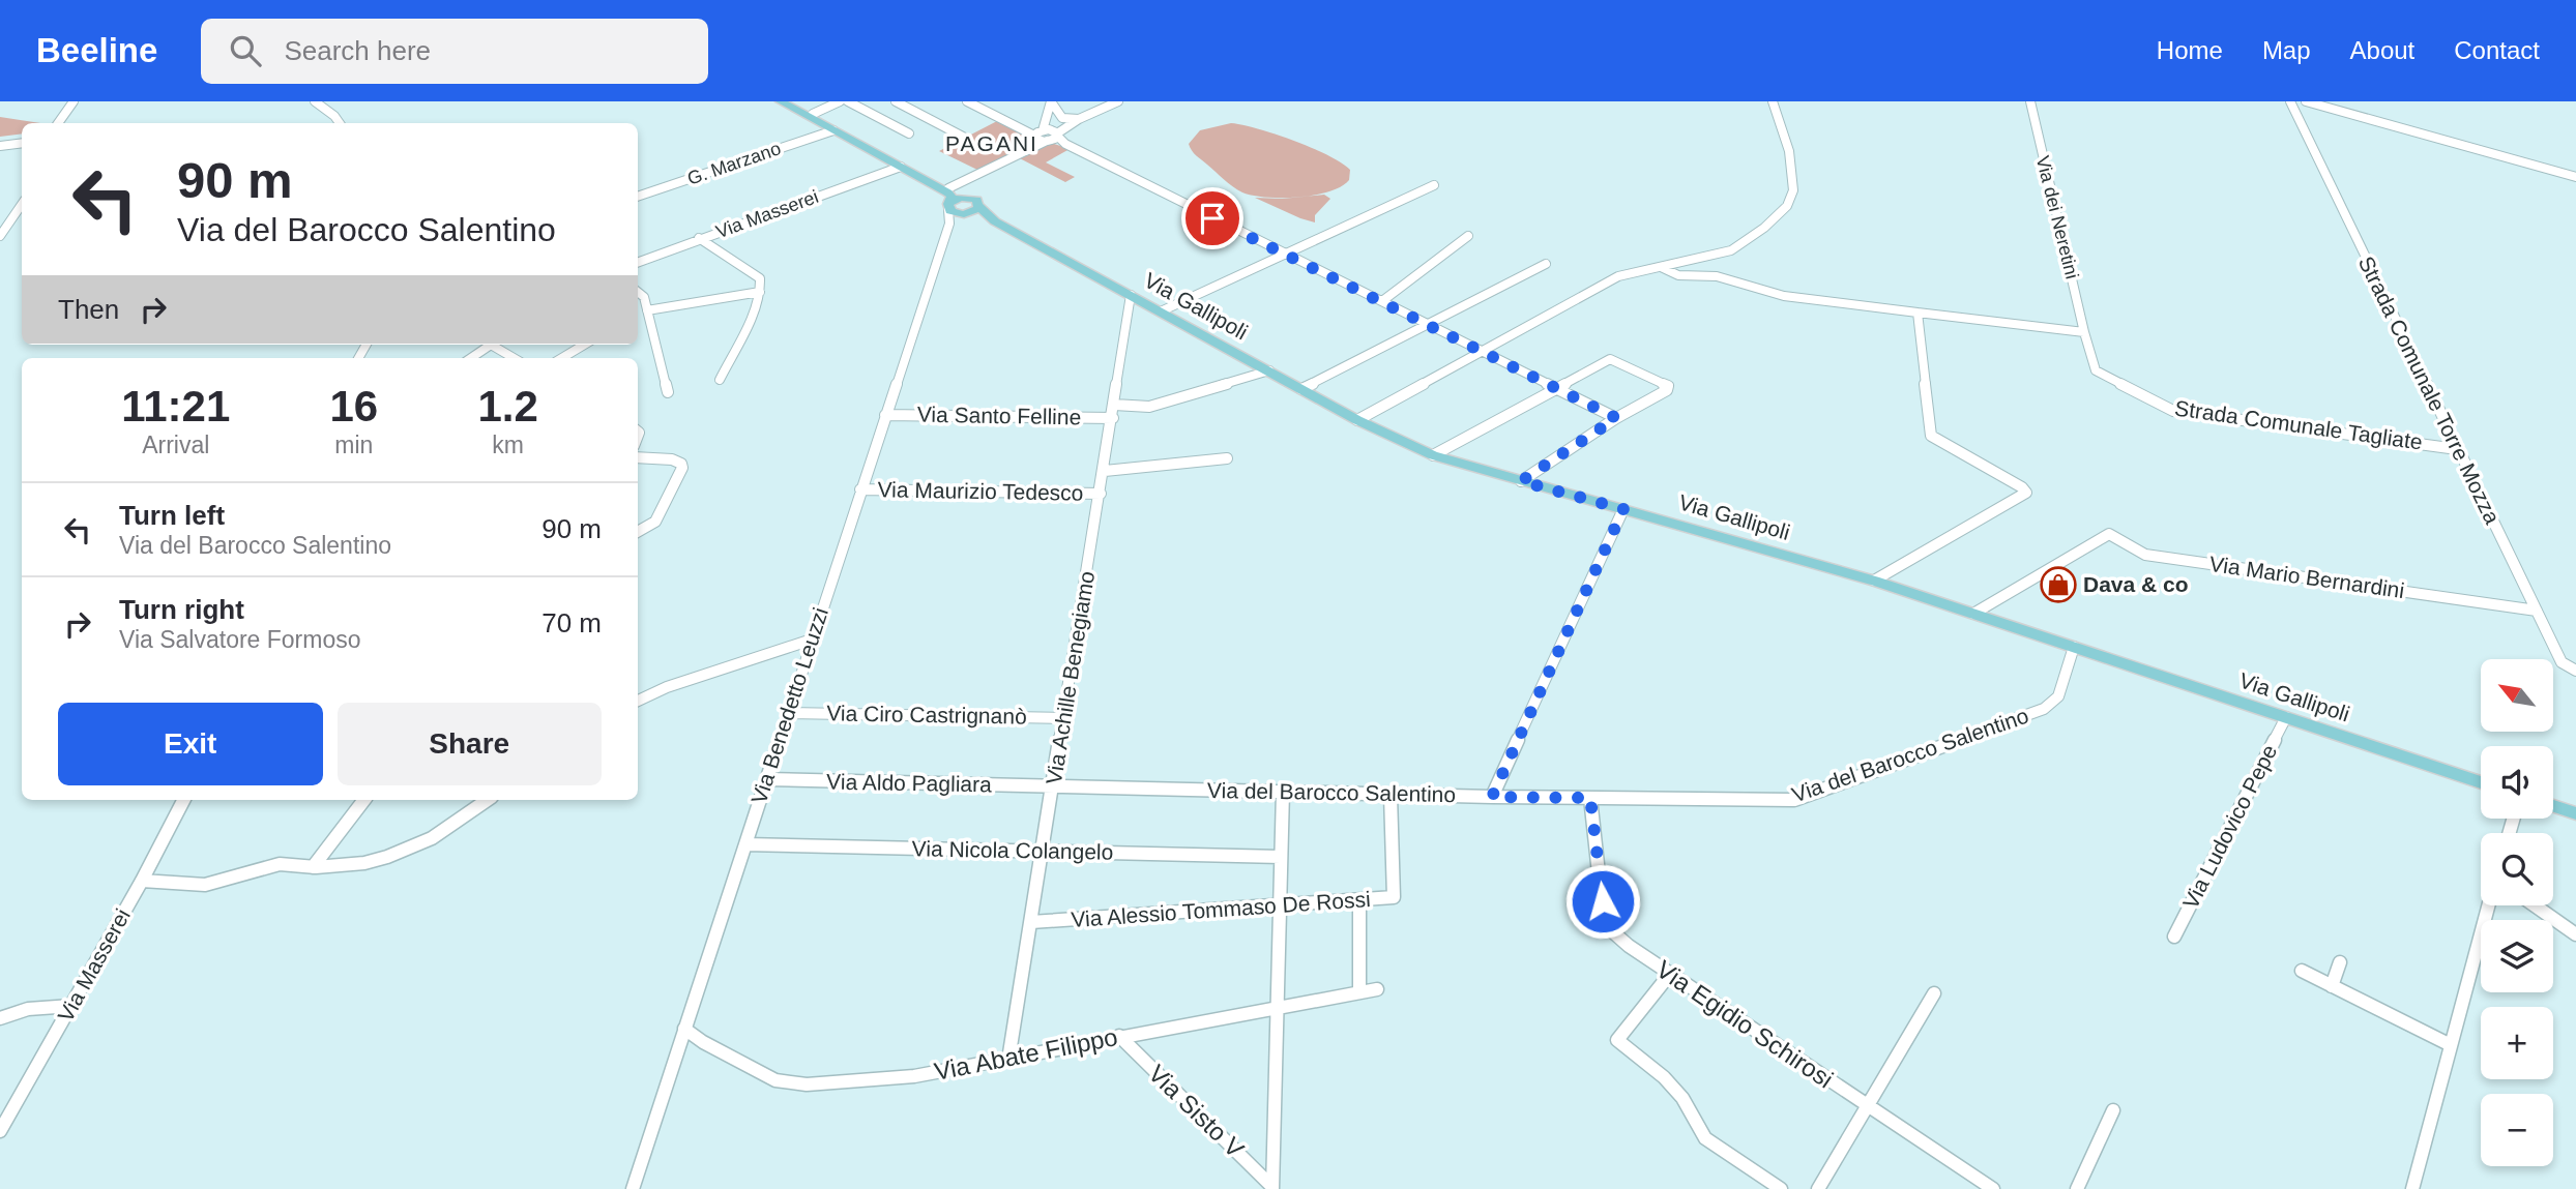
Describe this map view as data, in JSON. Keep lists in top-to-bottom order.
{
  "streets": {
    "main road": ["Via Gallipoli"],
    "street": [
      "G. Marzano",
      "Via Masserei",
      "Via dei Neretini",
      "Strada Comunale Torre Mozza",
      "Via Santo Felline",
      "Strada Comunale Tagliate",
      "Via Maurizio Tedesco",
      "Via Mario Bernardini",
      "Via Achille Benegiamo",
      "Via Benedetto Leuzzi",
      "Via Ciro Castrignanò",
      "Via del Barocco Salentino",
      "Via Aldo Pagliara",
      "Via Ludovico Pepe",
      "Via Nicola Colangelo",
      "Via Alessio Tommaso De Rossi",
      "Via Egidio Schirosi",
      "Via Abate Filippo",
      "Via Sisto V"
    ]
  },
  "crossings": [
    ["Via dei Neretini", "Strada Comunale Tagliate"],
    ["Via Gallipoli", "Via Mario Bernardini"],
    ["Via Gallipoli", "Via Achille Benegiamo"],
    ["Via Gallipoli", "Via Benedetto Leuzzi"],
    ["Via Gallipoli", "Via del Barocco Salentino"],
    ["Via Gallipoli", "Via Ludovico Pepe"],
    ["Strada Comunale Torre Mozza", "Strada Comunale Tagliate"],
    ["Strada Comunale Torre Mozza", "Via Mario Bernardini"],
    ["Via Santo Felline", "Via Achille Benegiamo"],
    ["Via Santo Felline", "Via Benedetto Leuzzi"],
    ["Via Maurizio Tedesco", "Via Achille Benegiamo"],
    ["Via Maurizio Tedesco", "Via Benedetto Leuzzi"],
    ["Via Achille Benegiamo", "Via Ciro Castrignanò"],
    ["Via Achille Benegiamo", "Via del Barocco Salentino"],
    ["Via Achille Benegiamo", "Via Aldo Pagliara"],
    ["Via Achille Benegiamo", "Via Nicola Colangelo"],
    ["Via Achille Benegiamo", "Via Alessio Tommaso De Rossi"],
    ["Via Achille Benegiamo", "Via Abate Filippo"],
    ["Via Benedetto Leuzzi", "Via Ciro Castrignanò"],
    ["Via Benedetto Leuzzi", "Via Aldo Pagliara"],
    ["Via Benedetto Leuzzi", "Via Nicola Colangelo"],
    ["Via Benedetto Leuzzi", "Via Abate Filippo"],
    ["Via del Barocco Salentino", "Via Aldo Pagliara"],
    ["Via del Barocco Salentino", "Via Alessio Tommaso De Rossi"],
    ["Via del Barocco Salentino", "Via Egidio Schirosi"],
    ["Via Abate Filippo", "Via Sisto V"]
  ],
  "districts": ["PAGANI"],
  "places": {
    "shop": ["Dava & co"]
  },
  "north": "top left",
  "page": {
    "header": "Beeline",
    "search": "Search here",
    "nav": [
      "Home",
      "Map",
      "About",
      "Contact"
    ],
    "turn": ["90 m", "Via del Barocco Salentino"],
    "then": "Then",
    "eta": [
      "11:21",
      "Arrival",
      "16",
      "min",
      "1.2",
      "km"
    ],
    "list": [
      {
        "name": "Turn left",
        "note": "Via del Barocco Salentino",
        "value": "90 m"
      },
      {
        "name": "Turn right",
        "note": "Via Salvatore Formoso",
        "value": "70 m"
      }
    ],
    "map_buttons": ["+", "−"],
    "buttons": ["Exit", "Share"]
  }
}
